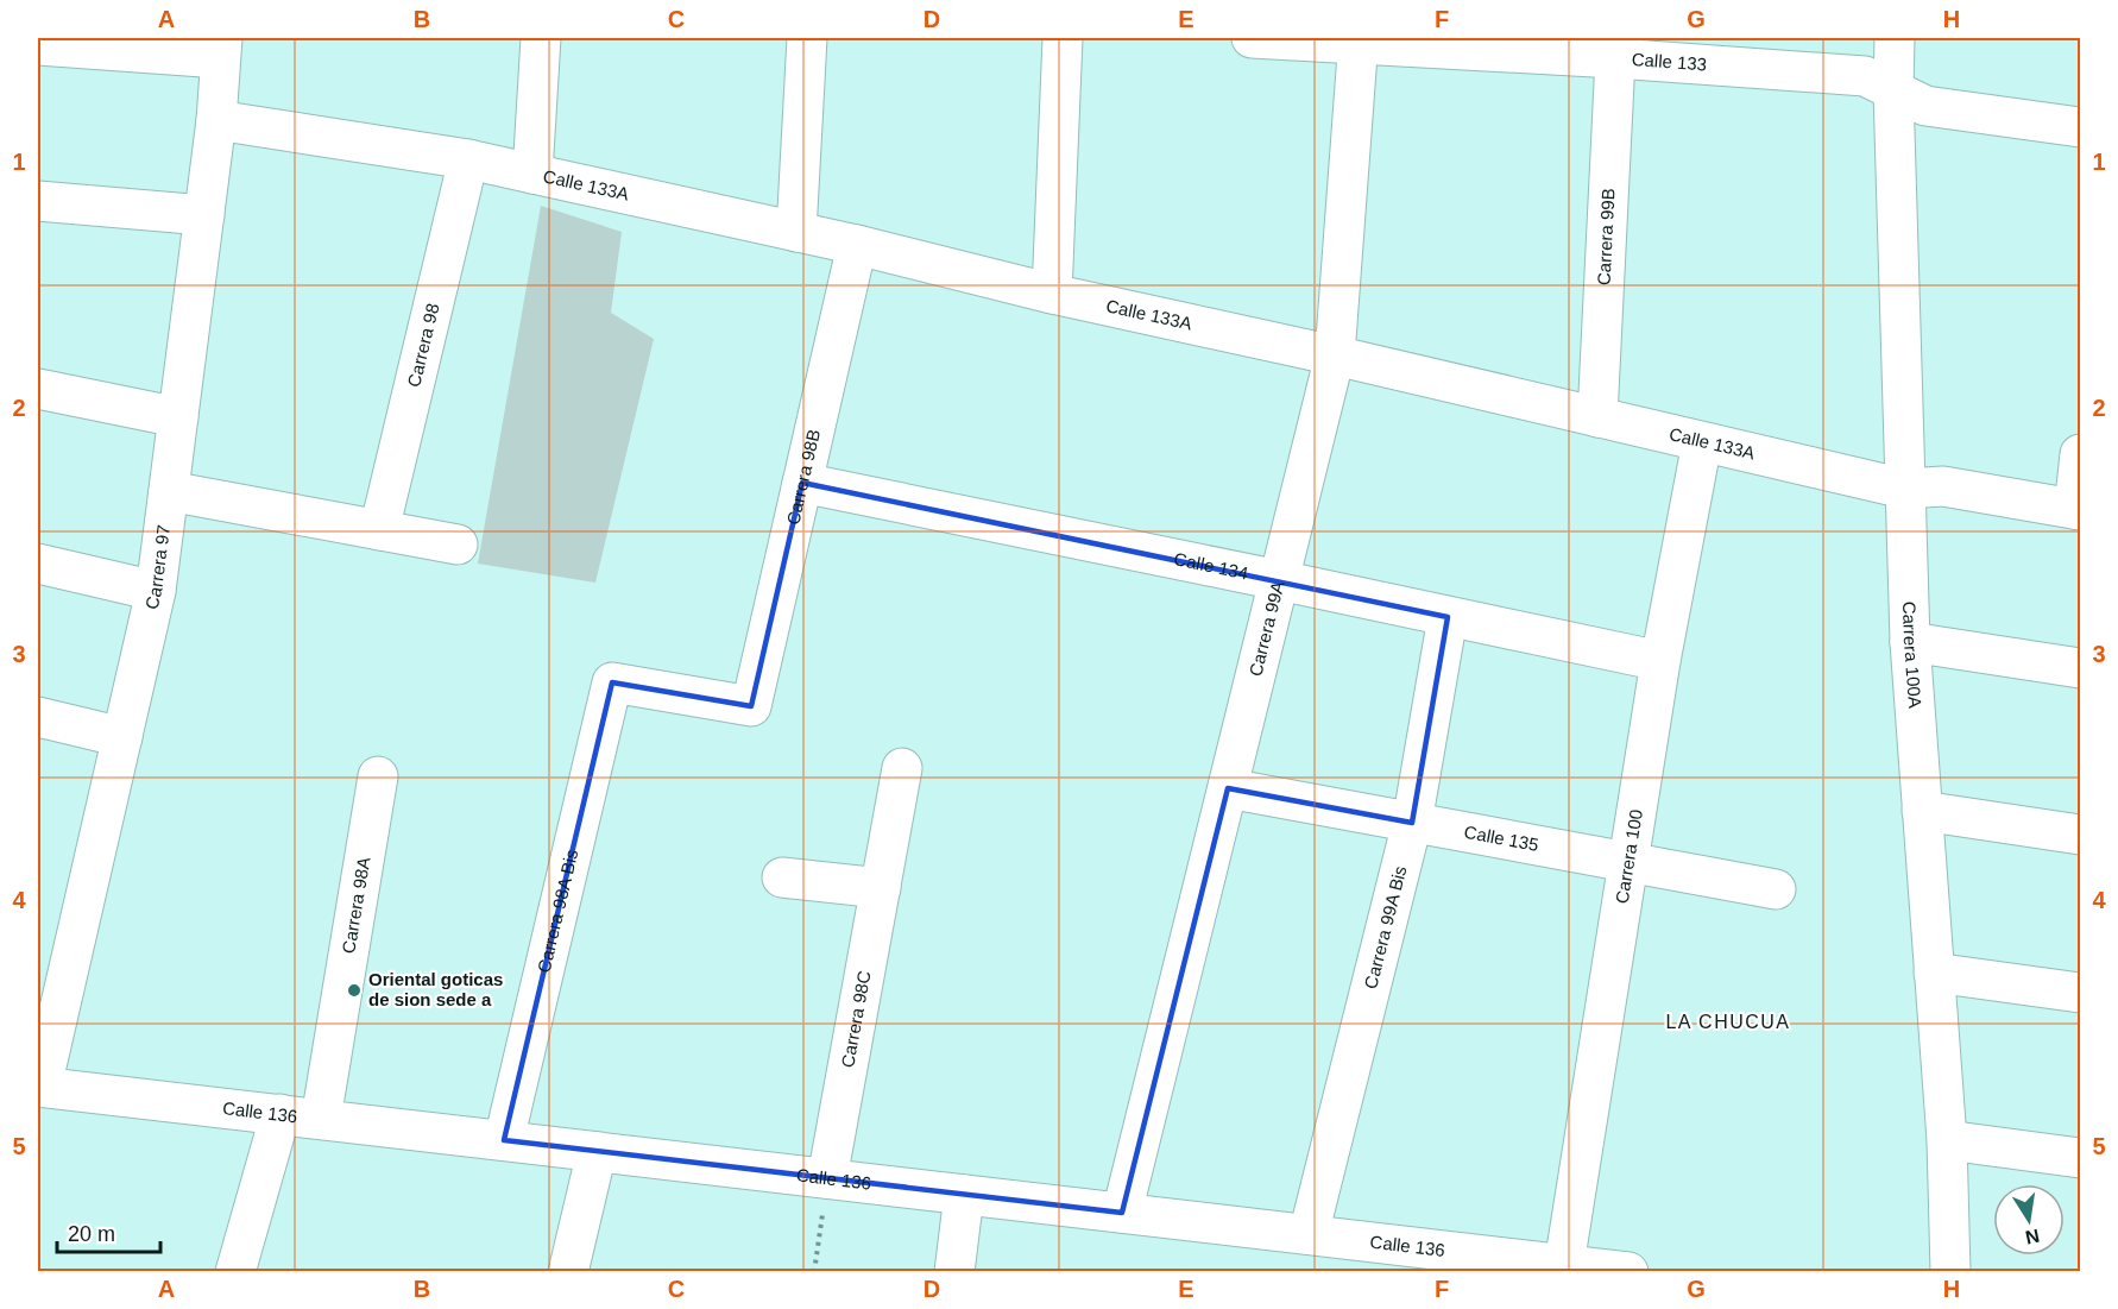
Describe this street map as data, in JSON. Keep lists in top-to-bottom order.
{
  "streets": {
    "street": [
      "Calle 133",
      "Calle 133A",
      "Carrera 99B",
      "Carrera 98",
      "Carrera 98B",
      "Calle 134",
      "Carrera 97",
      "Carrera 99A",
      "Carrera 100A",
      "Calle 135",
      "Carrera 100",
      "Carrera 98A",
      "Carrera 98A Bis",
      "Carrera 99A Bis",
      "Carrera 98C",
      "Calle 136"
    ]
  },
  "crossings": [
    ["Calle 133", "Carrera 99B"],
    ["Calle 133", "Carrera 99A"],
    ["Calle 133", "Carrera 100A"],
    ["Calle 133A", "Carrera 99B"],
    ["Calle 133A", "Carrera 98"],
    ["Calle 133A", "Carrera 98B"],
    ["Calle 133A", "Carrera 97"],
    ["Calle 133A", "Carrera 99A"],
    ["Calle 133A", "Carrera 100A"],
    ["Calle 133A", "Carrera 100"],
    ["Carrera 98B", "Calle 134"],
    ["Carrera 98B", "Carrera 98A Bis"],
    ["Calle 134", "Carrera 99A"],
    ["Calle 134", "Carrera 100"],
    ["Calle 134", "Carrera 99A Bis"],
    ["Carrera 97", "Calle 136"],
    ["Carrera 99A", "Calle 135"],
    ["Carrera 99A", "Calle 136"],
    ["Calle 135", "Carrera 100"],
    ["Calle 135", "Carrera 99A Bis"],
    ["Carrera 100", "Calle 136"],
    ["Carrera 98A", "Calle 136"],
    ["Carrera 98A Bis", "Calle 136"],
    ["Carrera 99A Bis", "Calle 136"],
    ["Carrera 98C", "Calle 136"]
  ],
  "districts": ["LA CHUCUA"],
  "places": ["Oriental goticas de sion sede a"],
  "scale_bar": "20 m",
  "north": "bottom",
  "grid": {
    "columns": [
      "A",
      "B",
      "C",
      "D",
      "E",
      "F",
      "G",
      "H"
    ],
    "rows": [
      "1",
      "2",
      "3",
      "4",
      "5"
    ]
  }
}
